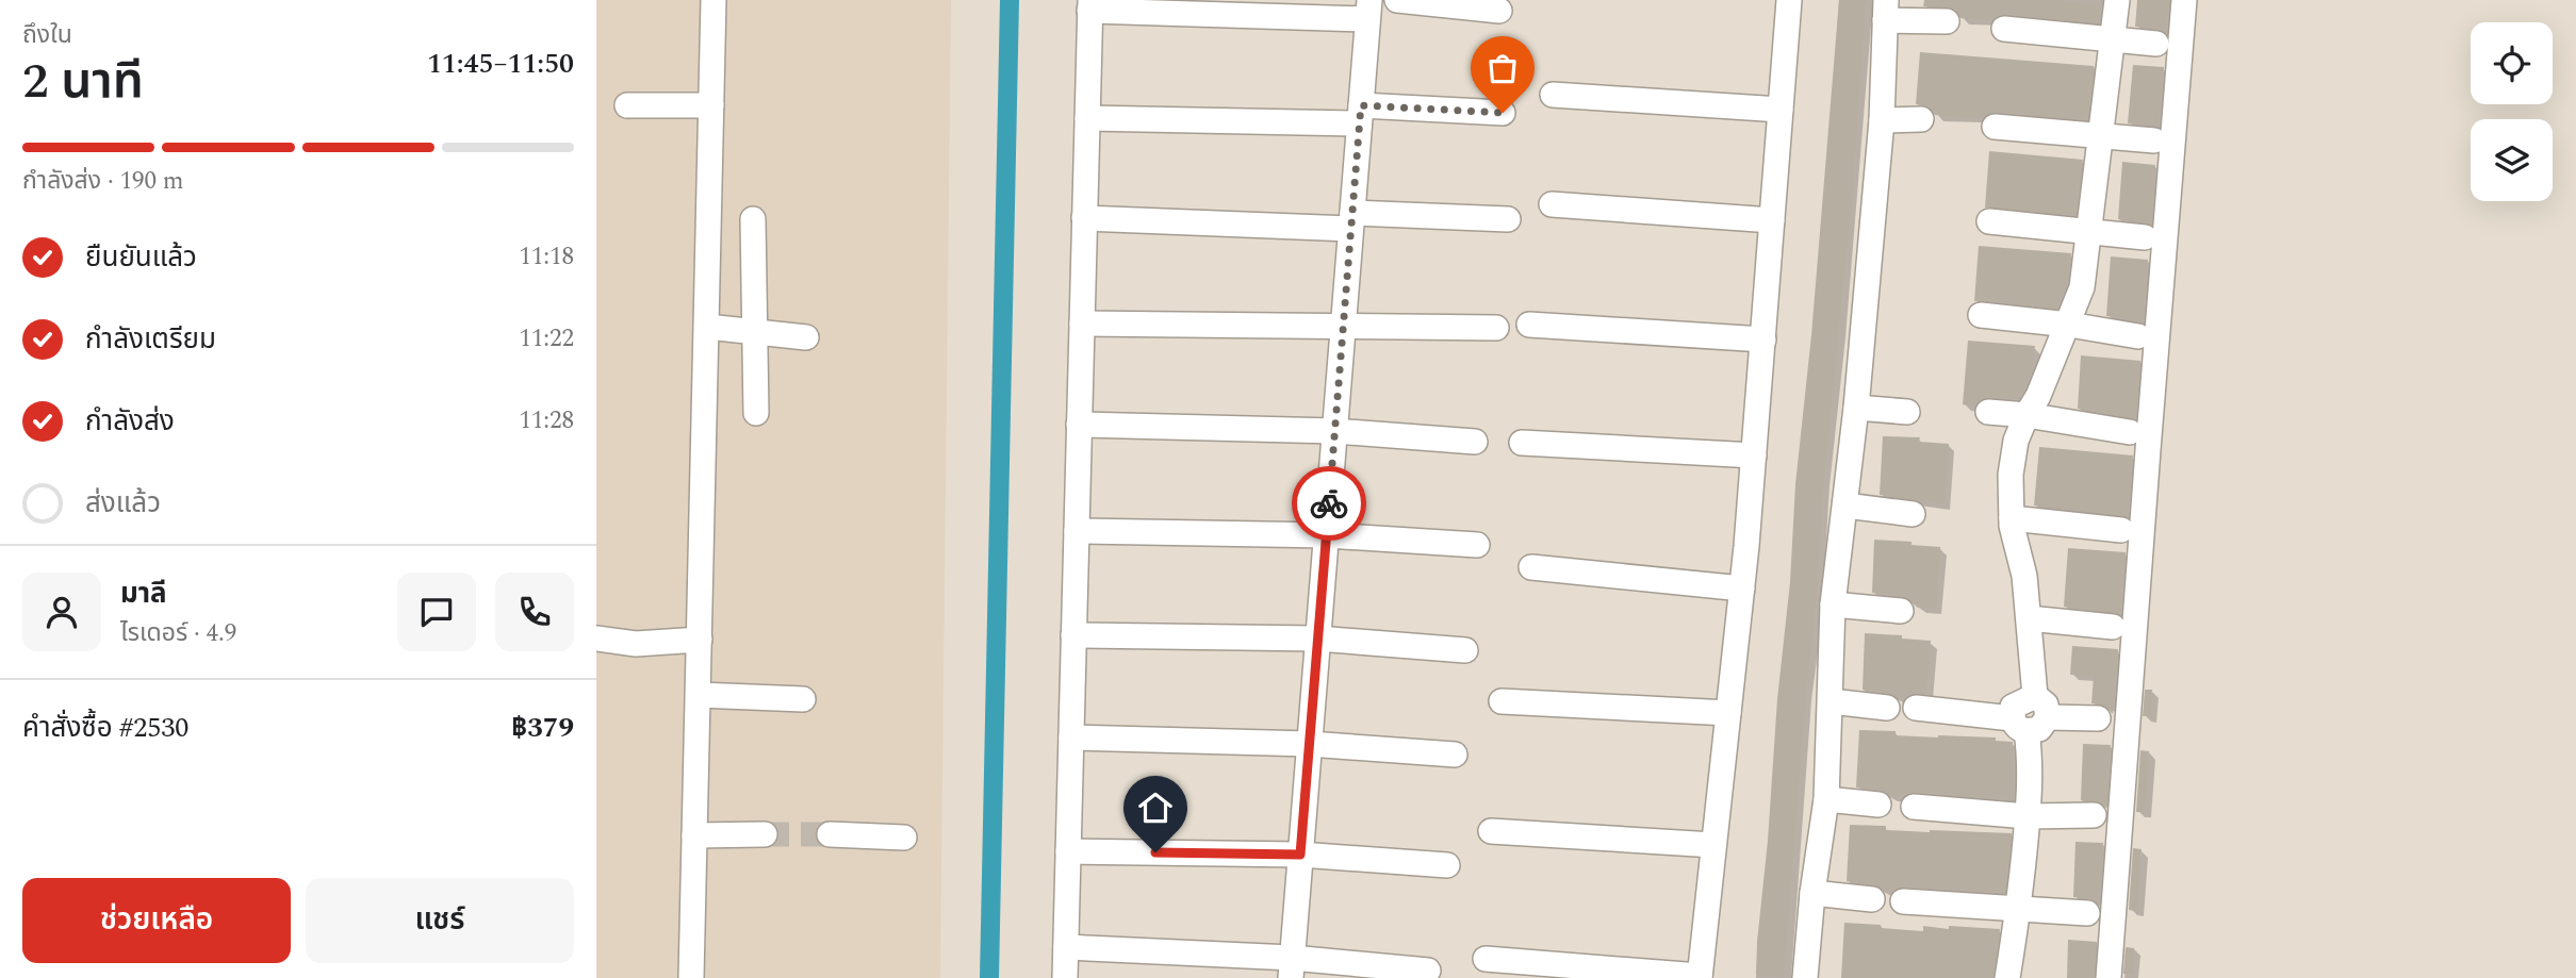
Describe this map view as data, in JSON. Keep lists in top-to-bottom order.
{
  "page": {
    "heading": ["2 นาที", "ถึงใน", "11:45–11:50"],
    "panel": [
      "มาลี",
      "ไรเดอร์ · 4.9",
      "คำสั่งซื้อ #2530",
      "฿379"
    ],
    "bar": "กำลังส่ง · 190 m",
    "list": [
      ["ยืนยันแล้ว", "11:18"],
      ["กำลังเตรียม", "11:22"],
      ["กำลังส่ง", "11:28"],
      "ส่งแล้ว"
    ],
    "buttons": ["ช่วยเหลือ", "แชร์"]
  }
}
